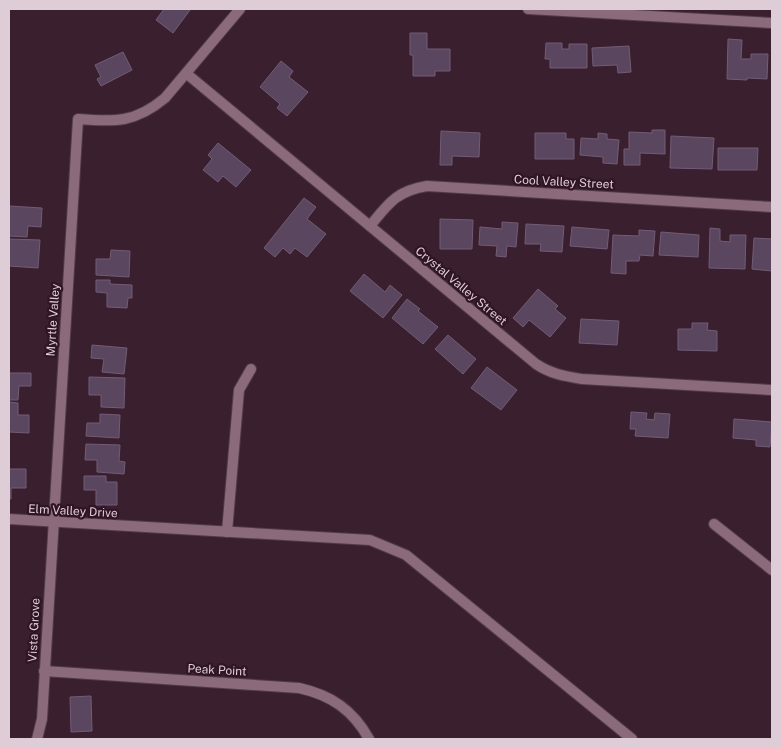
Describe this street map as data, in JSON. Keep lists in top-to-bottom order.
{
  "streets": {
    "street": [
      "Cool Valley Street",
      "Crystal Valley Street",
      "Myrtle Valley",
      "Elm Valley Drive",
      "Vista Grove",
      "Peak Point"
    ]
  },
  "crossings": [
    ["Cool Valley Street", "Crystal Valley Street"],
    ["Crystal Valley Street", "Myrtle Valley"],
    ["Myrtle Valley", "Elm Valley Drive"],
    ["Myrtle Valley", "Vista Grove"],
    ["Elm Valley Drive", "Vista Grove"],
    ["Vista Grove", "Peak Point"]
  ]
}
